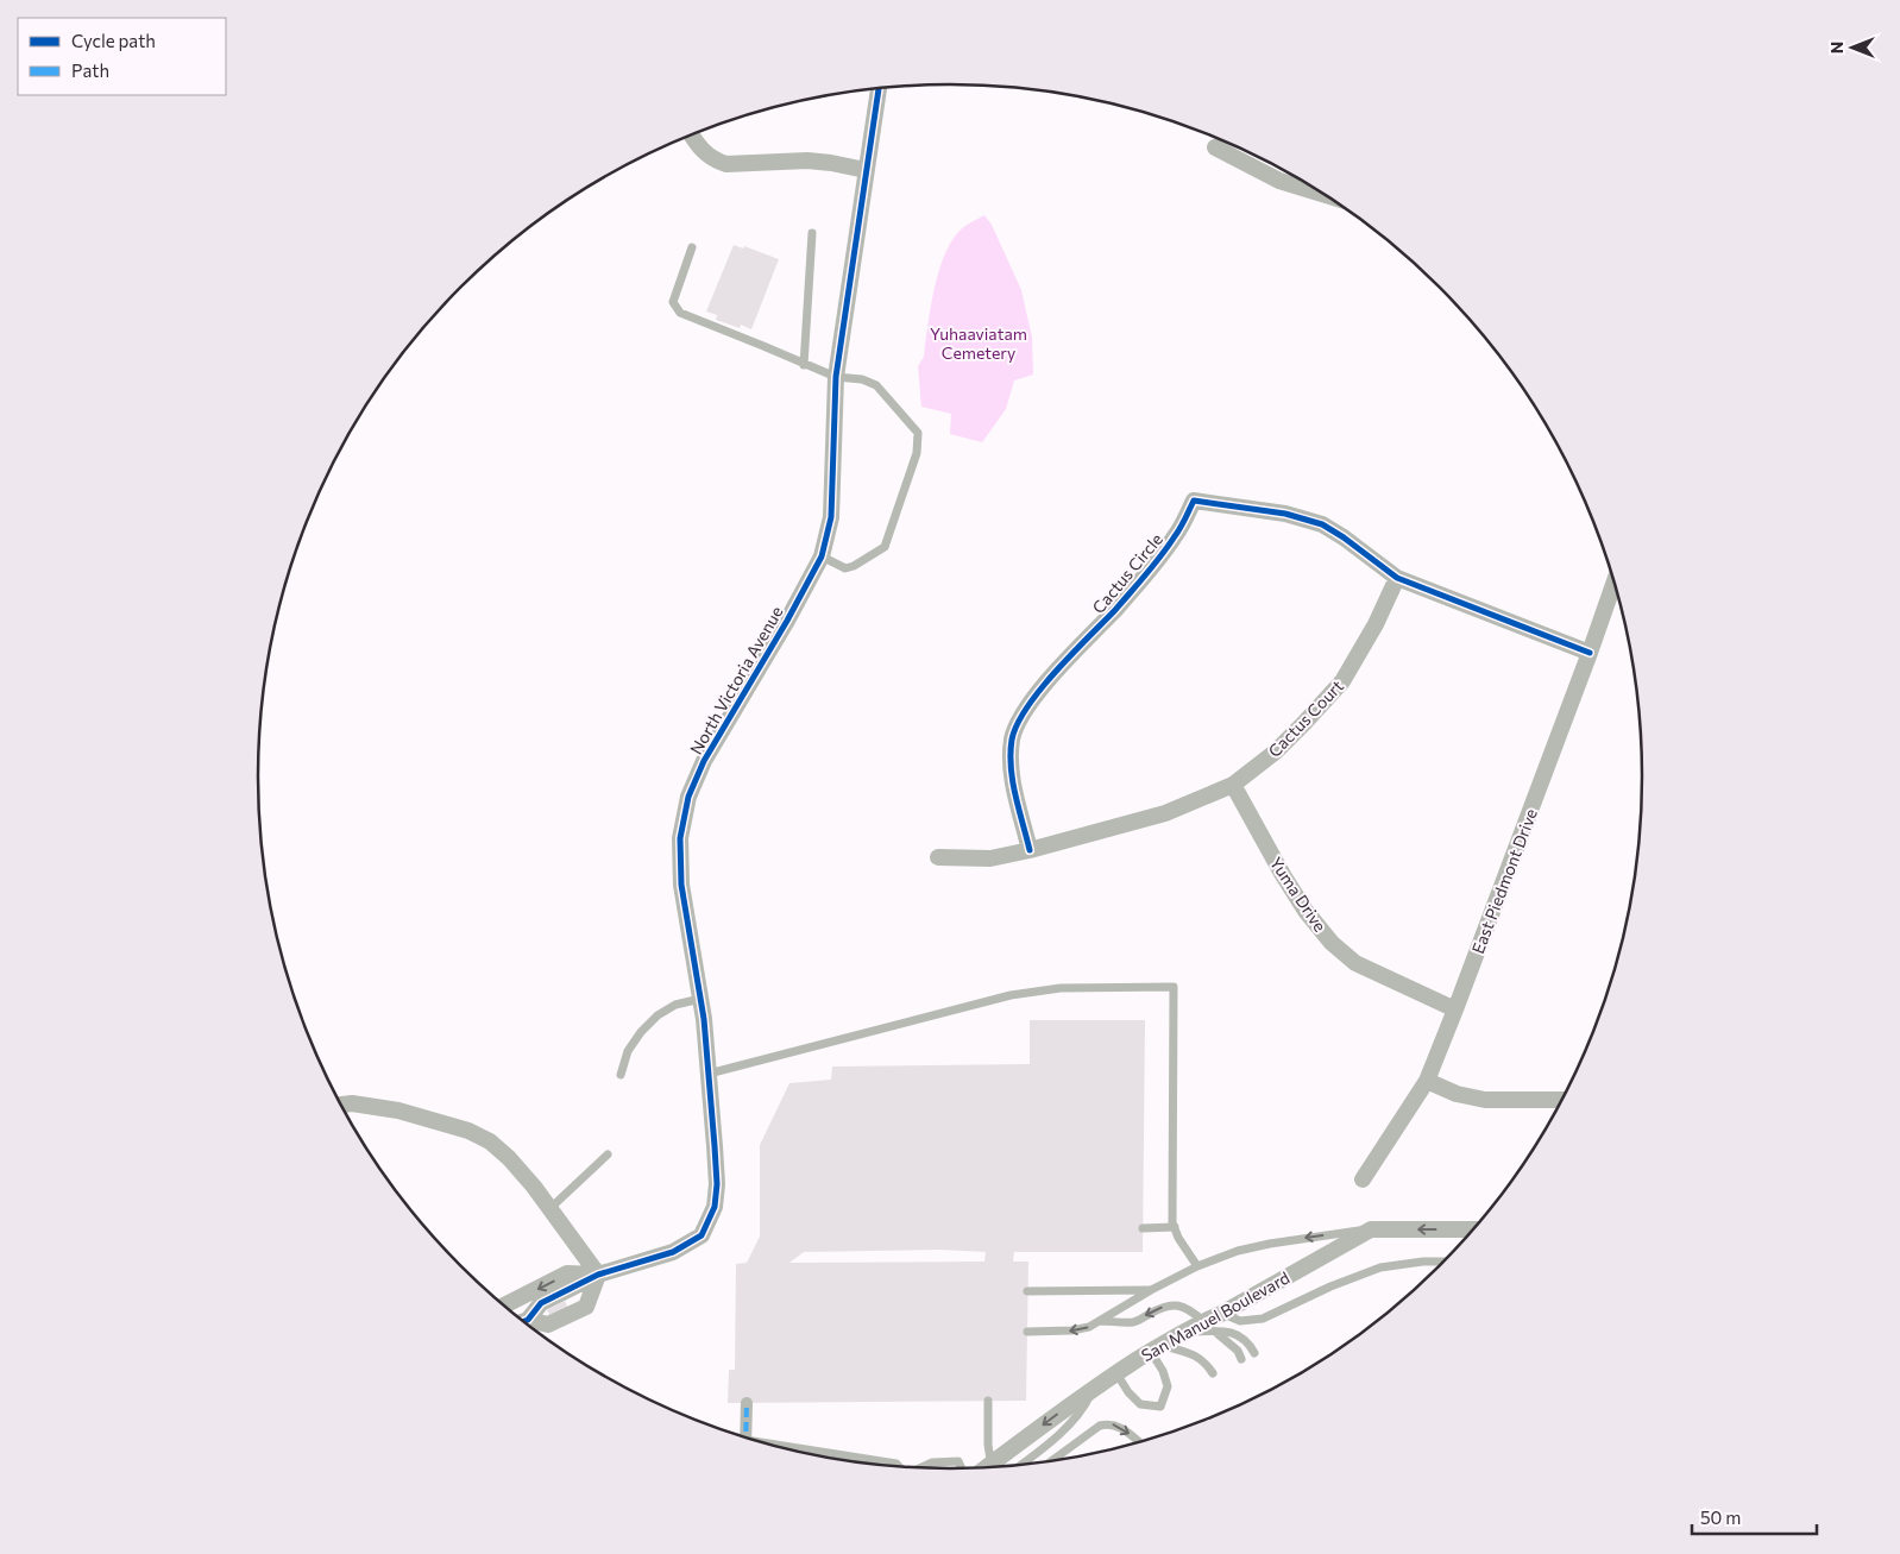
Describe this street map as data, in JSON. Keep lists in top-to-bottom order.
{
  "streets": {
    "street": [
      "Cactus Circle",
      "North Victoria Avenue",
      "Cactus Court",
      "East Piedmont Drive",
      "Yuma Drive",
      "San Manuel Boulevard"
    ]
  },
  "crossings": [
    ["Cactus Circle", "Cactus Court"],
    ["Cactus Circle", "East Piedmont Drive"],
    ["Cactus Court", "Yuma Drive"],
    ["East Piedmont Drive", "Yuma Drive"]
  ],
  "one_way": ["San Manuel Boulevard"],
  "parks": ["Yuhaaviatam Cemetery"],
  "legend": ["Cycle path", "Path"],
  "scale_bar": "50 m",
  "north": "left"
}
